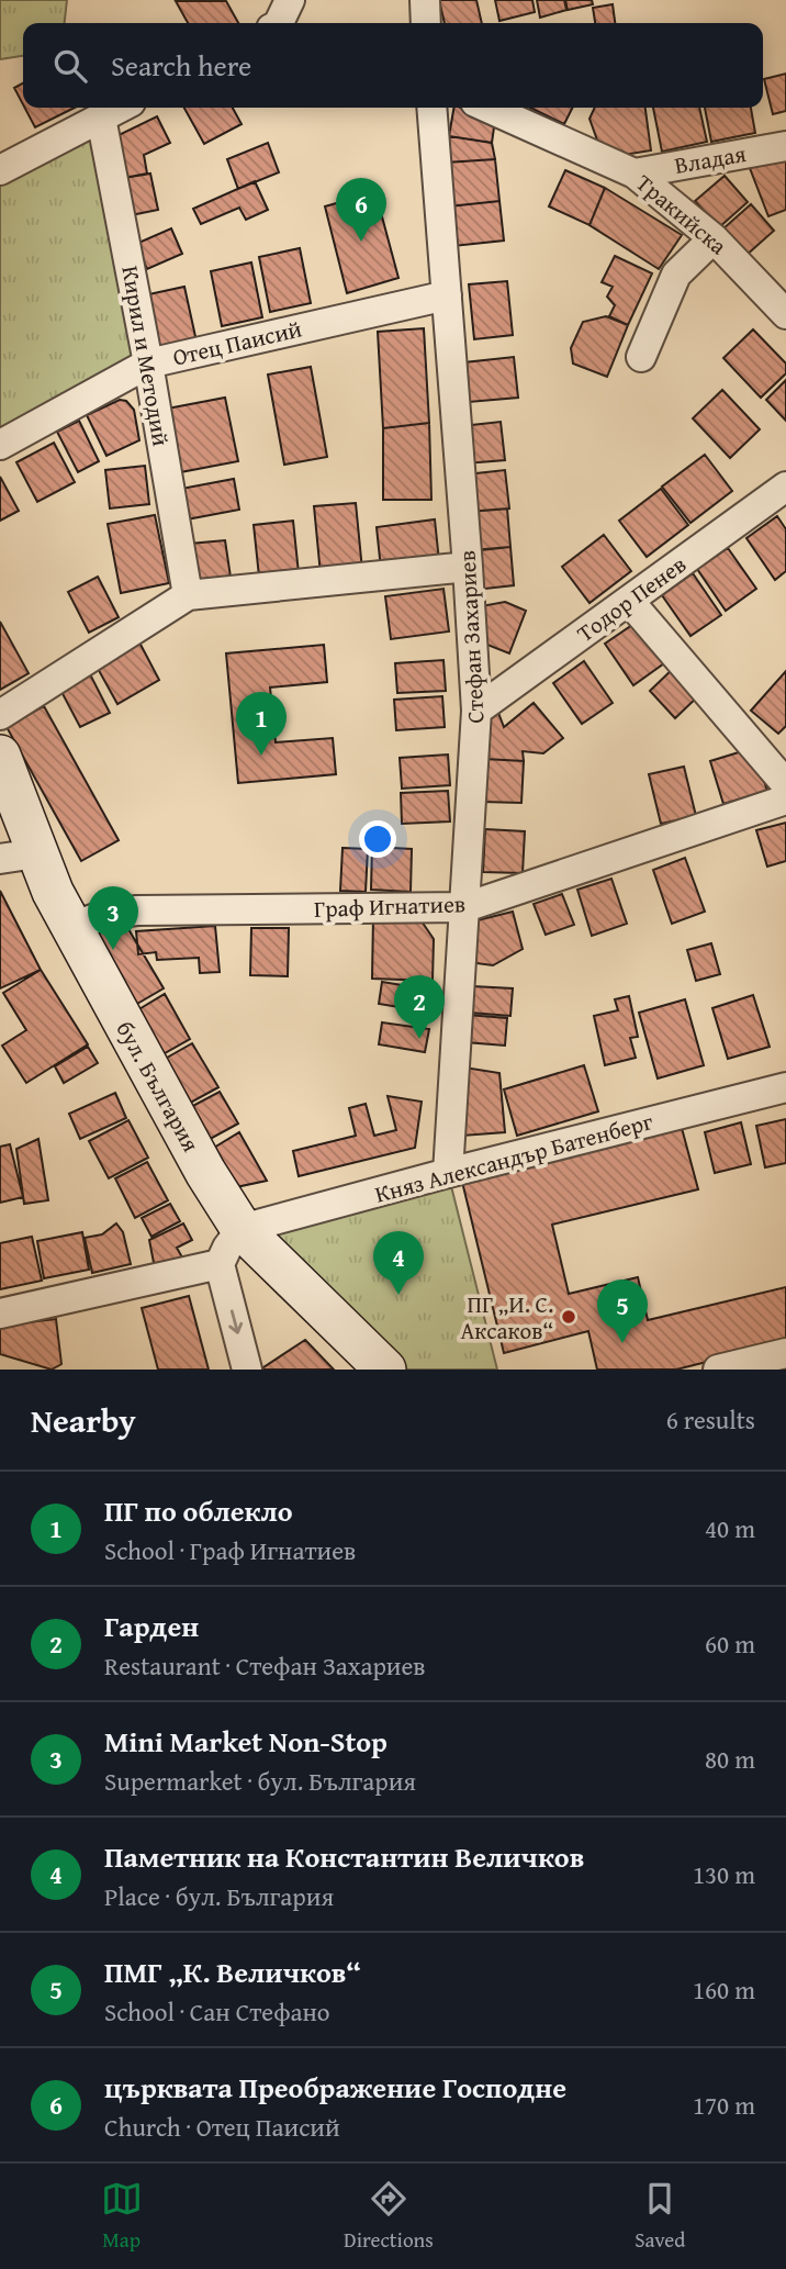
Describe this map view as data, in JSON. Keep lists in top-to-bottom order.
{
  "streets": {
    "street": [
      "Владая",
      "Тракийска",
      "Отец Паисий",
      "Кирил и Методий",
      "Тодор Пенев",
      "Стефан Захариев",
      "Граф Игнатиев",
      "бул. България",
      "Княз Александър Батенберг"
    ]
  },
  "crossings": [
    ["Владая", "Тракийска"],
    ["Отец Паисий", "Кирил и Методий"],
    ["Отец Паисий", "Стефан Захариев"],
    ["Тодор Пенев", "Стефан Захариев"],
    ["Стефан Захариев", "Граф Игнатиев"],
    ["Стефан Захариев", "Княз Александър Батенберг"],
    ["Граф Игнатиев", "бул. България"],
    ["бул. България", "Княз Александър Батенберг"]
  ],
  "places": ["ПГ „И. С. Аксаков“"],
  "page": {
    "search": "Search here",
    "pins": [
      "6",
      "1",
      "3",
      "2",
      "4",
      "5"
    ],
    "heading": ["Nearby", "6 results"],
    "list": [
      {
        "mark": "1",
        "name": "ПГ по облекло",
        "note": "School · Граф Игнатиев",
        "value": "40 m"
      },
      {
        "mark": "2",
        "name": "Гарден",
        "note": "Restaurant · Стефан Захариев",
        "value": "60 m"
      },
      {
        "mark": "3",
        "name": "Mini Market Non-Stop",
        "note": "Supermarket · бул. България",
        "value": "80 m"
      },
      {
        "mark": "4",
        "name": "Паметник на Константин Величков",
        "note": "Place · бул. България",
        "value": "130 m"
      },
      {
        "mark": "5",
        "name": "ПМГ „К. Величков“",
        "note": "School · Сан Стефано",
        "value": "160 m"
      },
      {
        "mark": "6",
        "name": "църквата Преображение Господне",
        "note": "Church · Отец Паисий",
        "value": "170 m"
      }
    ],
    "nav": ["Map", "Directions", "Saved"]
  }
}
